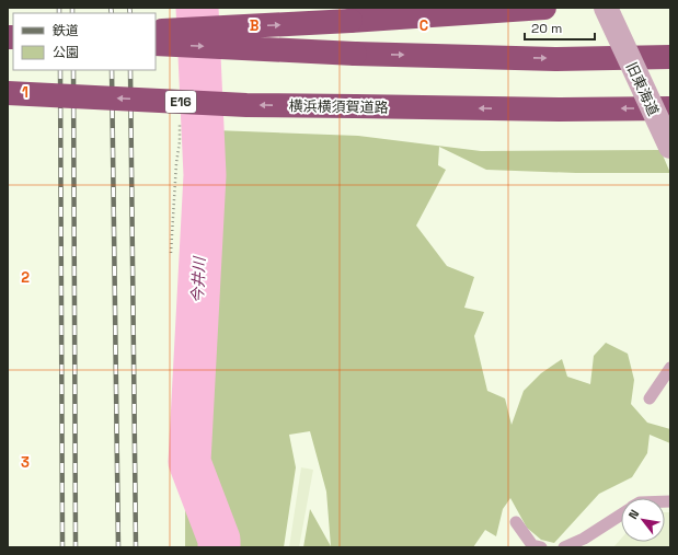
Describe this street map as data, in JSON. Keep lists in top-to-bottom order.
{
  "streets": {
    "highway": ["E16", "横浜横須賀道路"],
    "street": ["旧東海道"]
  },
  "water": ["今井川"],
  "legend": ["鉄道", "公園"],
  "scale_bar": "20 m",
  "north": "top left",
  "grid": {
    "columns": ["B", "C"],
    "rows": ["1", "2", "3"]
  }
}
